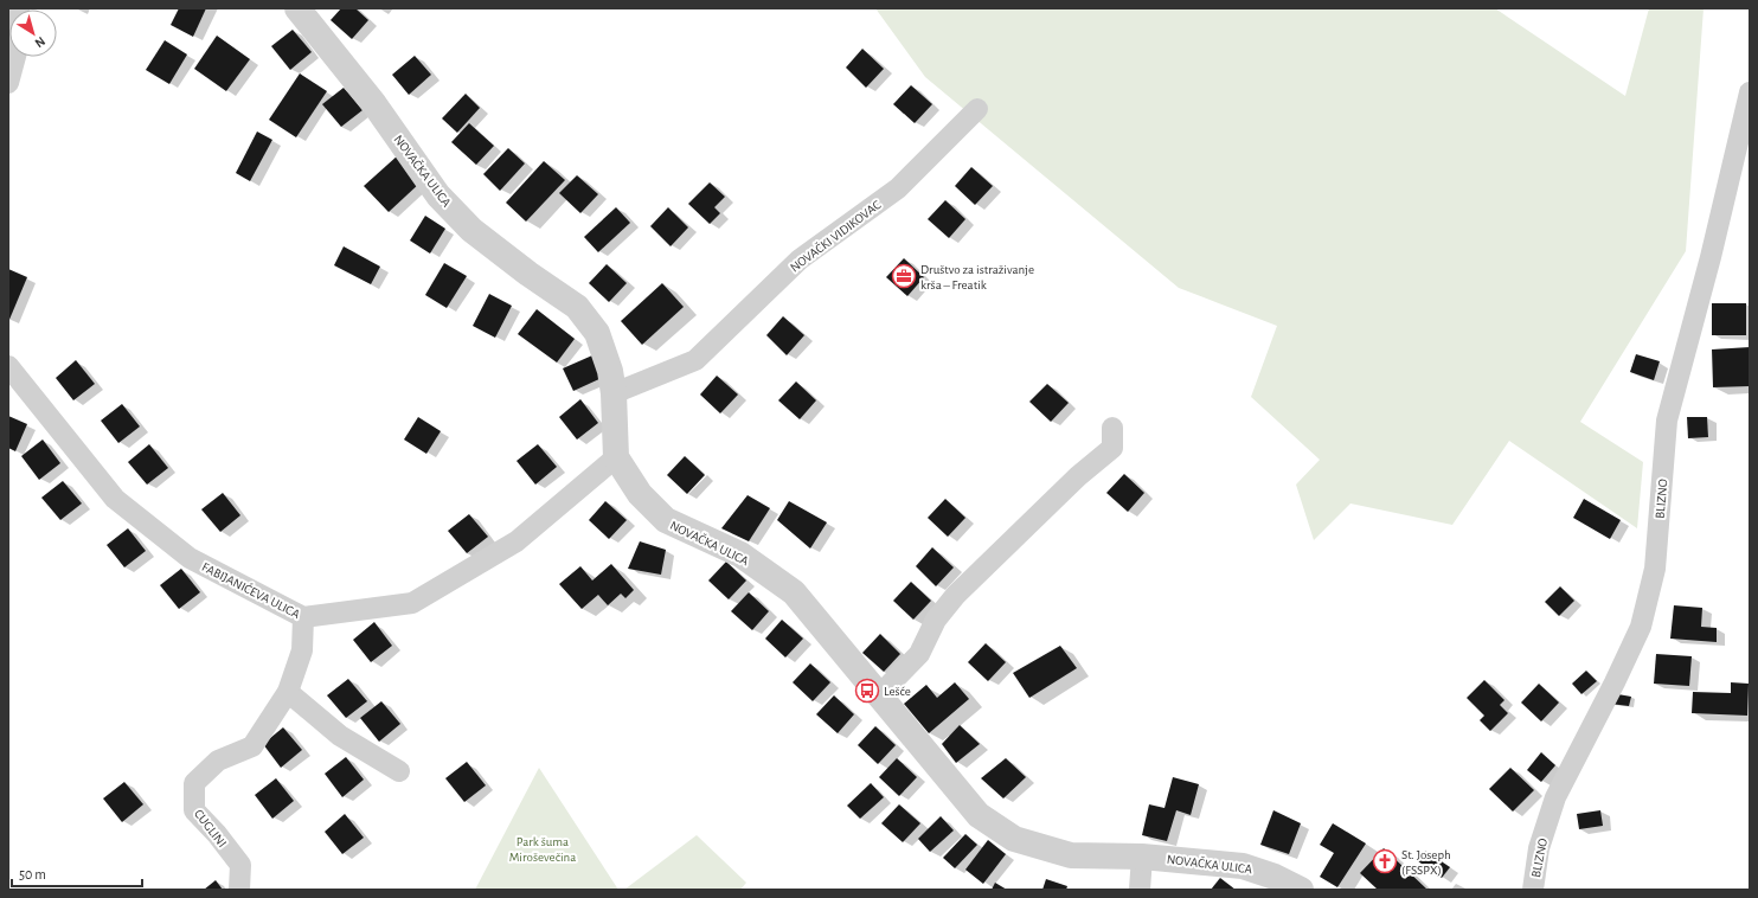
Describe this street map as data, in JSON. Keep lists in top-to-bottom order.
{
  "streets": {
    "street": [
      "NOVAČKA ULICA",
      "NOVAČKI VIDIKOVAC",
      "BLIZNO",
      "FABIJANIĆEVA ULICA",
      "CUGLINI"
    ]
  },
  "crossings": [
    ["NOVAČKA ULICA", "NOVAČKI VIDIKOVAC"],
    ["NOVAČKA ULICA", "FABIJANIĆEVA ULICA"],
    ["FABIJANIĆEVA ULICA", "CUGLINI"]
  ],
  "parks": ["Park šuma Miroševečina"],
  "places": {
    "office": ["Društvo za istraživanje krša – Freatik"],
    "bus stop": ["Lešće"],
    "church": ["St. Joseph (FSSPX)"]
  },
  "scale_bar": "50 m",
  "north": "bottom right"
}
